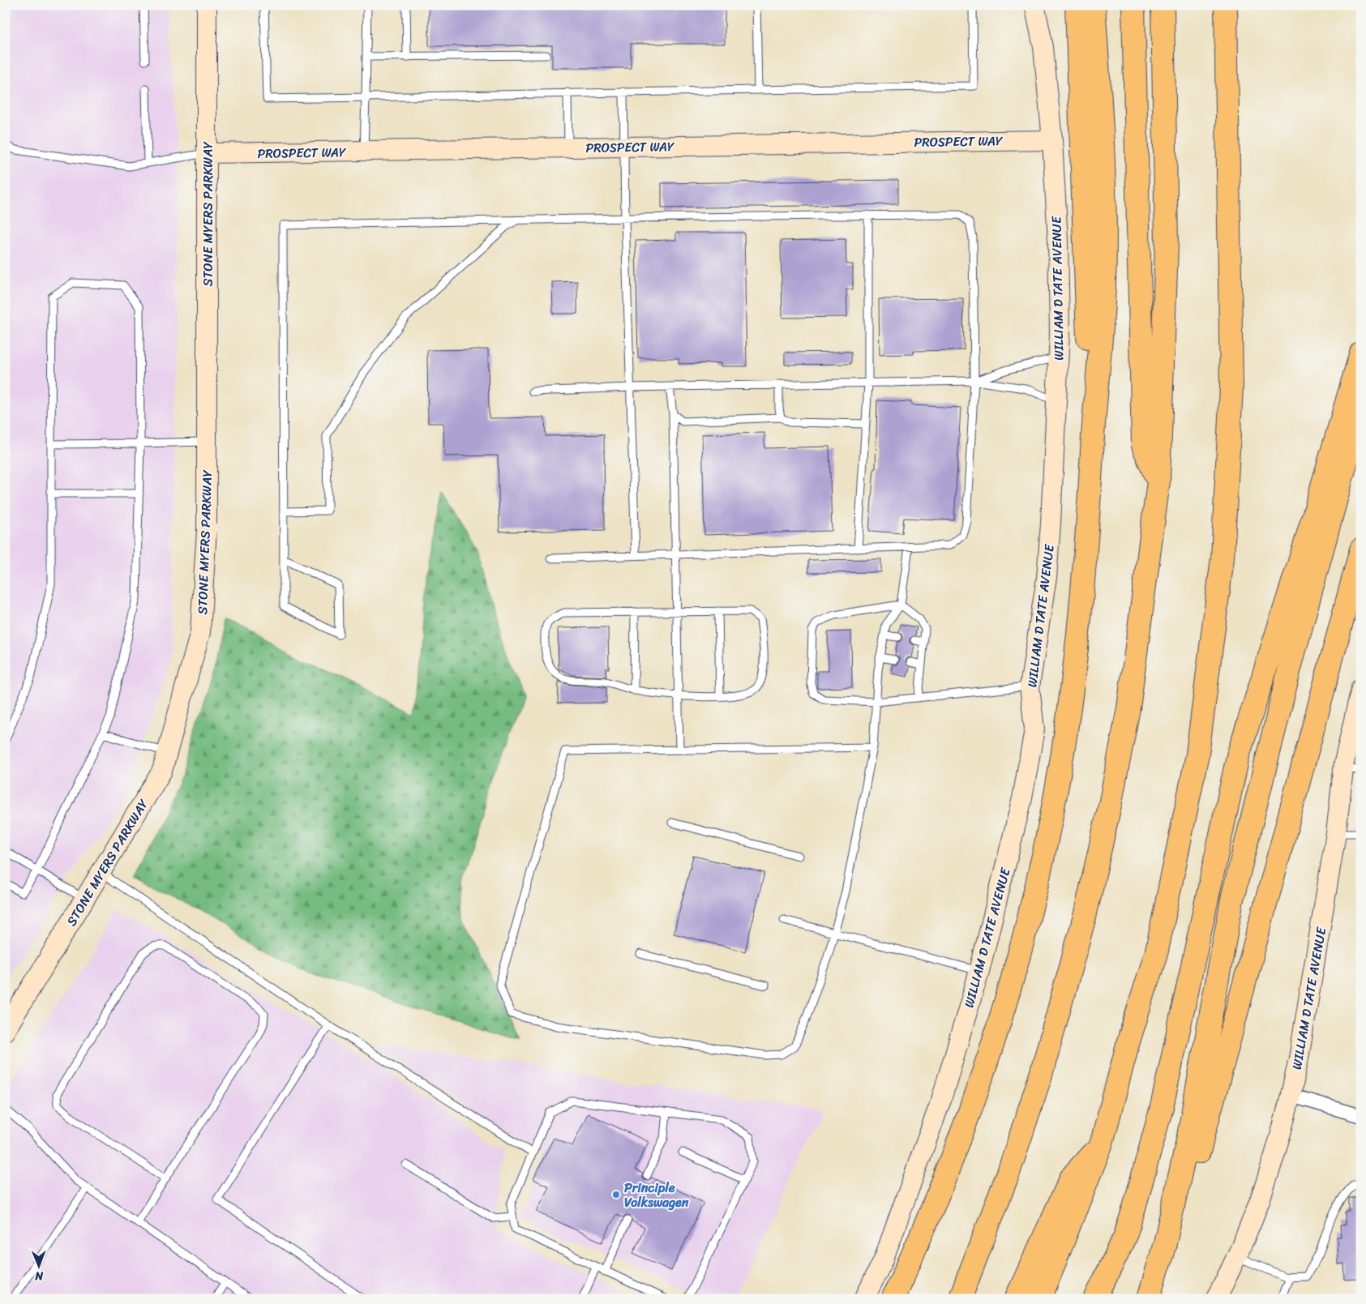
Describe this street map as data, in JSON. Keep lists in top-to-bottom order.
{
  "streets": {
    "main road": ["PROSPECT WAY", "STONE MYERS PARKWAY", "WILLIAM D TATE AVENUE"]
  },
  "crossings": [
    ["PROSPECT WAY", "STONE MYERS PARKWAY"],
    ["PROSPECT WAY", "WILLIAM D TATE AVENUE"]
  ],
  "places": ["Principle Volkswagen"],
  "north": "bottom"
}
